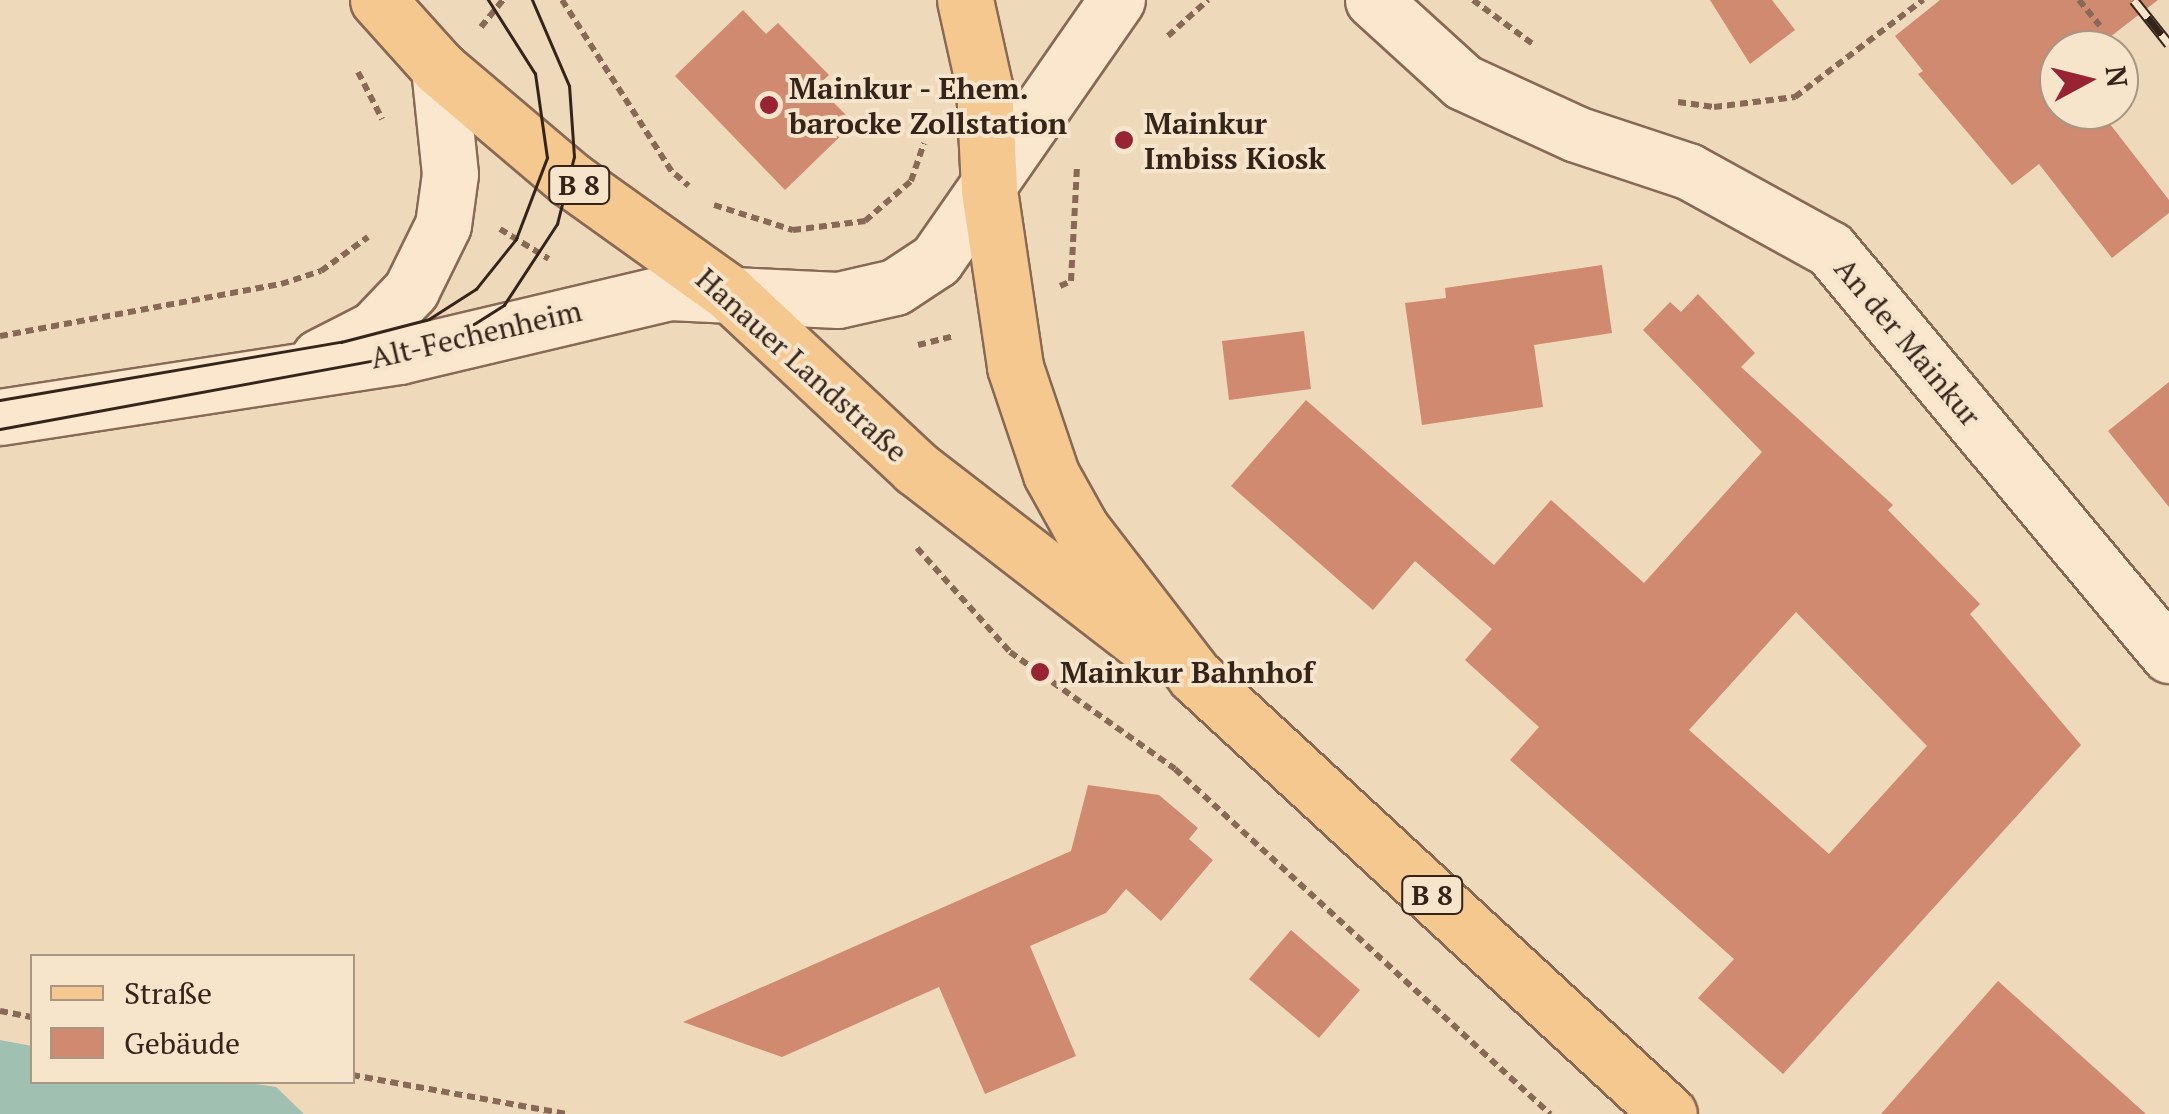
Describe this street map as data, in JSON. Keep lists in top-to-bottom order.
{
  "streets": {
    "main road": ["B 8", "Hanauer Landstraße"],
    "street": ["Alt-Fechenheim", "An der Mainkur"]
  },
  "crossings": [
    ["Alt-Fechenheim", "Hanauer Landstraße"]
  ],
  "places": ["Mainkur - Ehem. barocke Zollstation", "Mainkur Imbiss Kiosk", "Mainkur Bahnhof"],
  "legend": ["Straße", "Gebäude"],
  "north": "right"
}
